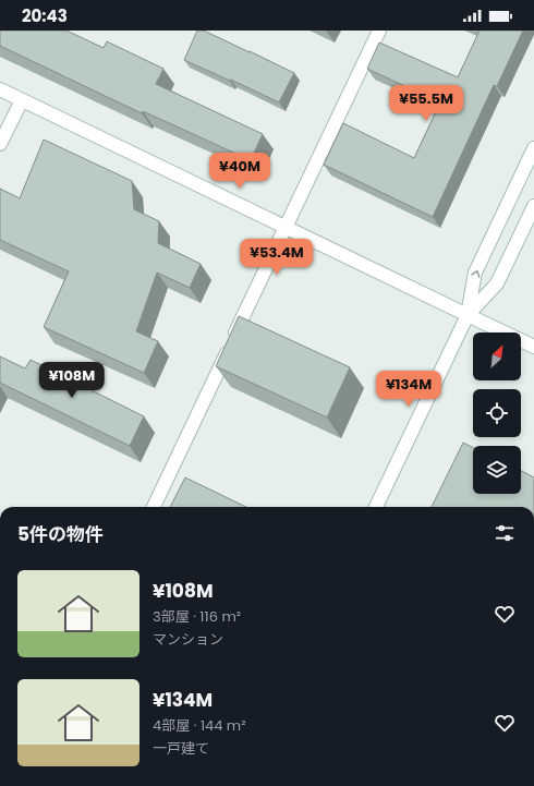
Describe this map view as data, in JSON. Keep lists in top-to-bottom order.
{
  "north": "top right",
  "page": {
    "status": "20:43",
    "price": [
      "¥55.5M",
      "¥40M",
      "¥53.4M",
      "¥108M",
      "¥134M"
    ],
    "heading": "5件の物件",
    "list": [
      {
        "name": "¥108M",
        "note": "3部屋 · 116 m² · マンション"
      },
      {
        "name": "¥134M",
        "note": "4部屋 · 144 m² · 一戸建て"
      }
    ]
  }
}
